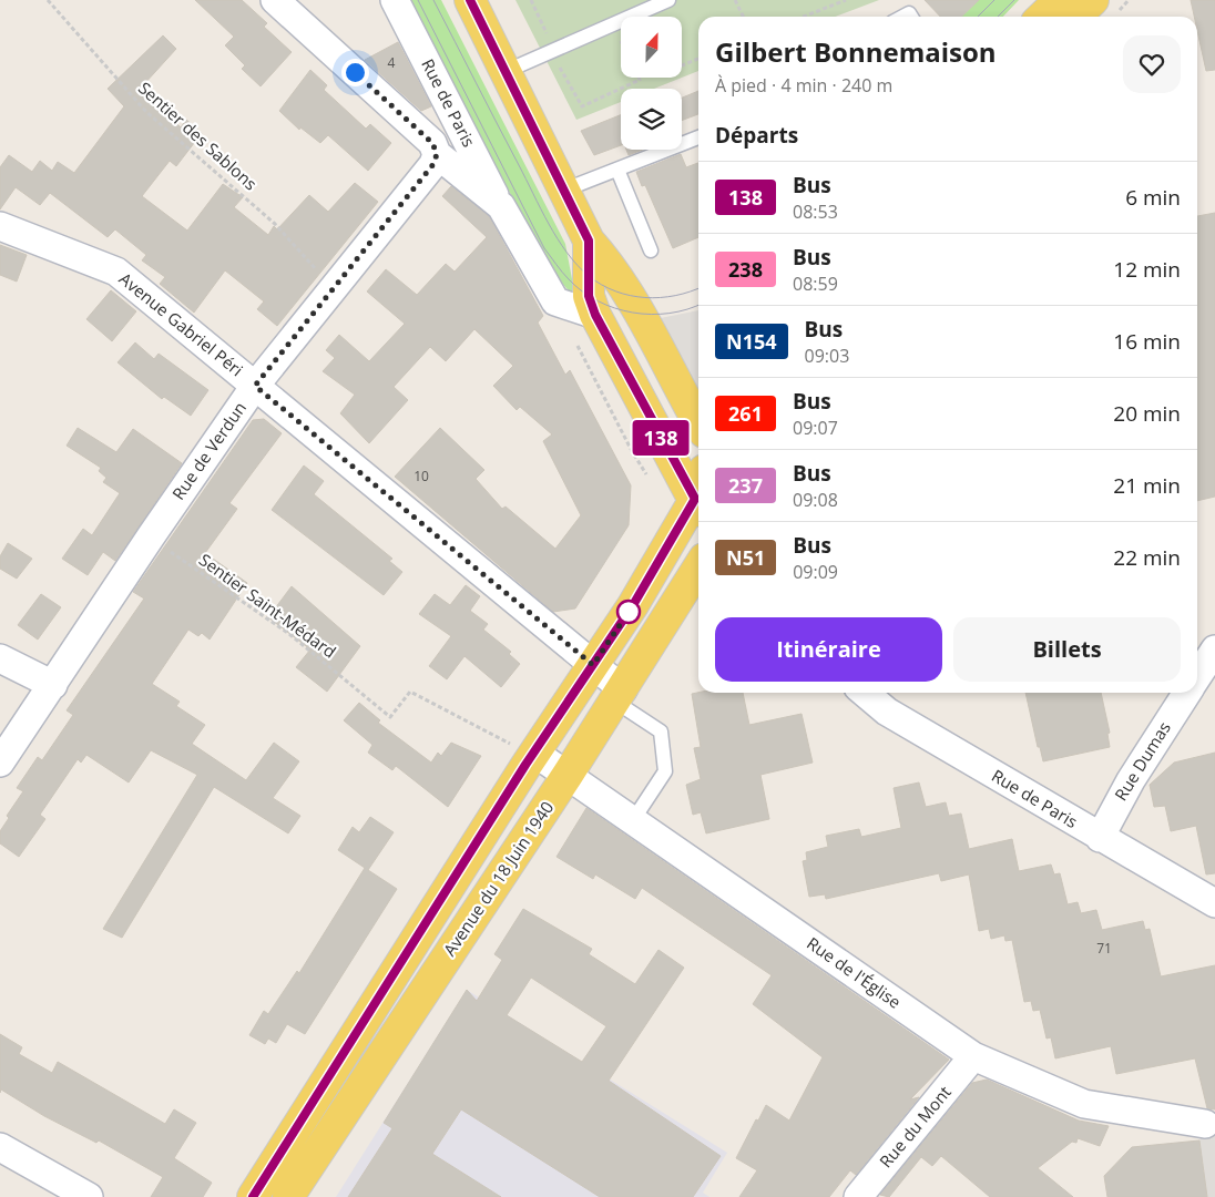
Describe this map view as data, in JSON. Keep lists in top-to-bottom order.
{
  "streets": {
    "main road": ["Avenue du 18 Juin 1940"],
    "street": [
      "Rue de Paris",
      "Avenue Gabriel Péri",
      "Rue de Verdun",
      "Rue Dumas",
      "Rue de l'Église",
      "Rue du Mont"
    ],
    "path": ["Sentier des Sablons", "Sentier Saint-Médard"]
  },
  "crossings": [
    ["Rue de Paris", "Rue Dumas"],
    ["Sentier des Sablons", "Rue de Verdun"],
    ["Avenue Gabriel Péri", "Rue de Verdun"],
    ["Avenue Gabriel Péri", "Avenue du 18 Juin 1940"],
    ["Rue de Verdun", "Sentier Saint-Médard"],
    ["Avenue du 18 Juin 1940", "Rue de l'Église"],
    ["Rue de l'Église", "Rue du Mont"]
  ],
  "lines": ["bus line 138"],
  "house_numbers": ["4", "10", "71"],
  "north": "top",
  "page": {
    "on_map": "138",
    "heading": [
      ["Gilbert Bonnemaison", "À pied · 4 min · 240 m"],
      "Départs"
    ],
    "list": [
      {
        "mark": "138",
        "name": "Bus",
        "note": "08:53",
        "value": "6 min"
      },
      {
        "mark": "238",
        "name": "Bus",
        "note": "08:59",
        "value": "12 min"
      },
      {
        "mark": "N154",
        "name": "Bus",
        "note": "09:03",
        "value": "16 min"
      },
      {
        "mark": "261",
        "name": "Bus",
        "note": "09:07",
        "value": "20 min"
      },
      {
        "mark": "237",
        "name": "Bus",
        "note": "09:08",
        "value": "21 min"
      },
      {
        "mark": "N51",
        "name": "Bus",
        "note": "09:09",
        "value": "22 min"
      }
    ],
    "buttons": ["Itinéraire", "Billets"]
  }
}
